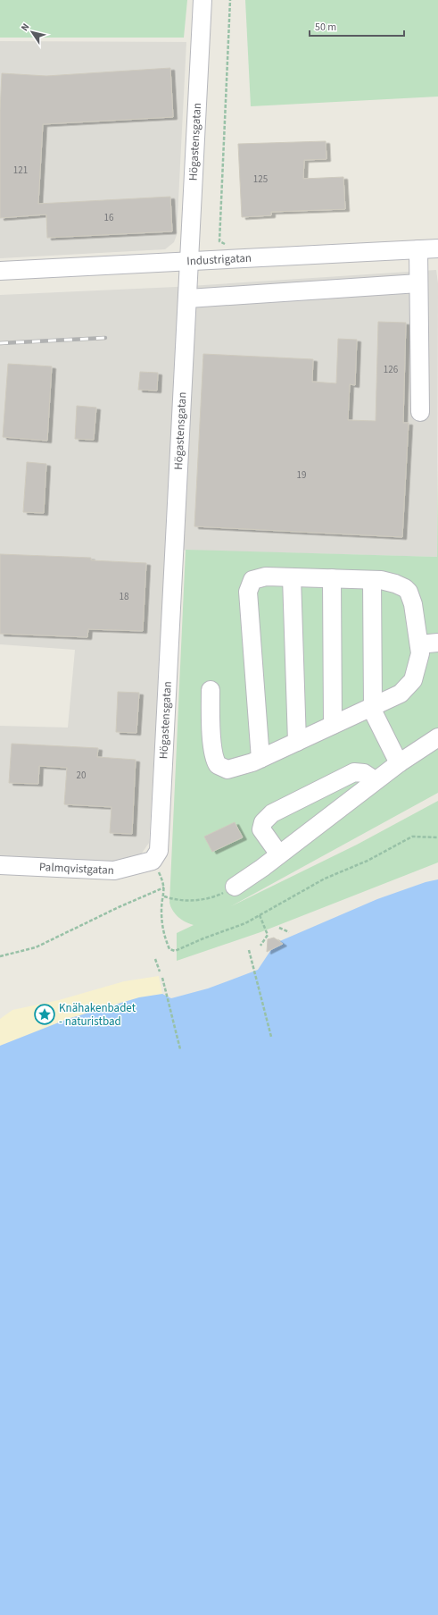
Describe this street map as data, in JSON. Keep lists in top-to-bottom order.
{
  "streets": {
    "street": ["Högastensgatan", "Industrigatan", "Palmqvistgatan"]
  },
  "crossings": [
    ["Högastensgatan", "Industrigatan"],
    ["Högastensgatan", "Palmqvistgatan"]
  ],
  "places": {
    "place": ["Knähakenbadet - naturistbad"]
  },
  "house_numbers": [
    "121",
    "125",
    "16",
    "126",
    "19",
    "18",
    "20"
  ],
  "scale_bar": "50 m",
  "north": "top left"
}
